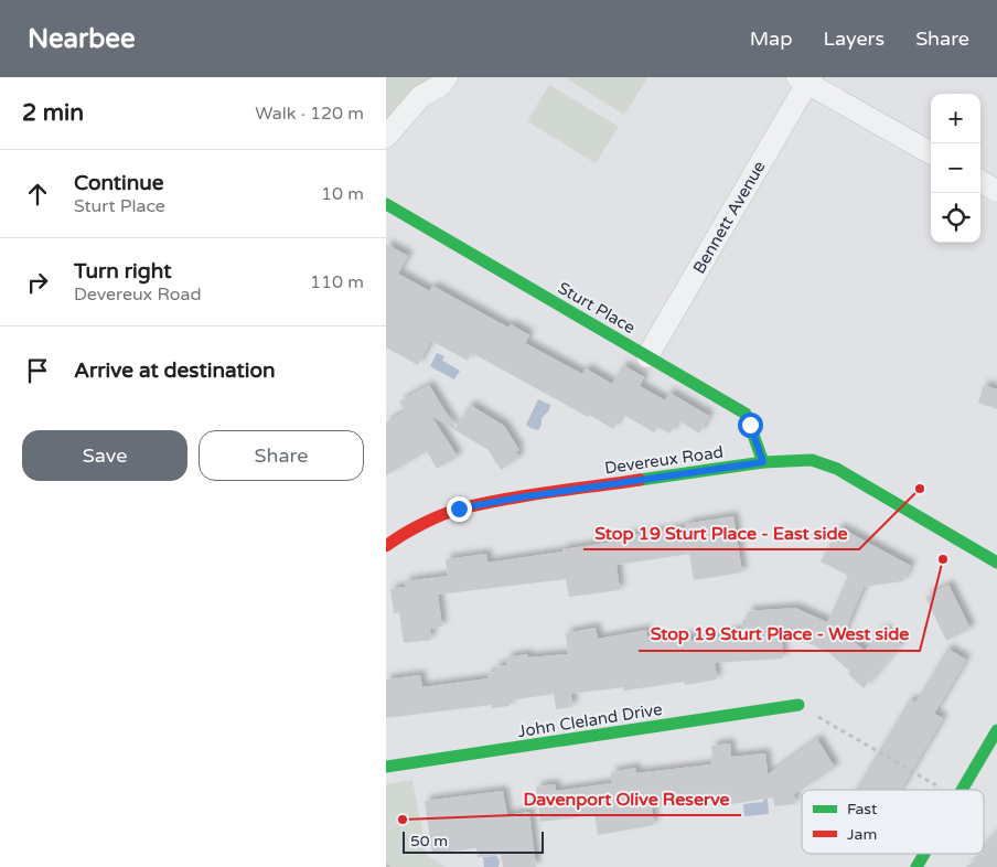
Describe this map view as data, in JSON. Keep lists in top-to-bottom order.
{
  "streets": {
    "street": [
      "Bennett Avenue",
      "Sturt Place",
      "Devereux Road",
      "John Cleland Drive"
    ]
  },
  "crossings": [
    ["Bennett Avenue", "Sturt Place"],
    ["Sturt Place", "Devereux Road"]
  ],
  "places": ["Stop 19 Sturt Place - East side", "Stop 19 Sturt Place - West side", "Davenport Olive Reserve"],
  "legend": ["Fast", "Jam"],
  "scale_bar": "50 m",
  "page": {
    "header": "Nearbee",
    "nav": ["Map", "Layers", "Share"],
    "heading": ["2 min", "Walk · 120 m"],
    "map_buttons": ["+", "−"],
    "list": [
      ["Continue", "Sturt Place", "10 m"],
      ["Turn right", "Devereux Road", "110 m"],
      "Arrive at destination"
    ],
    "buttons": ["Save", "Share"],
    "scale": "50 m"
  }
}
